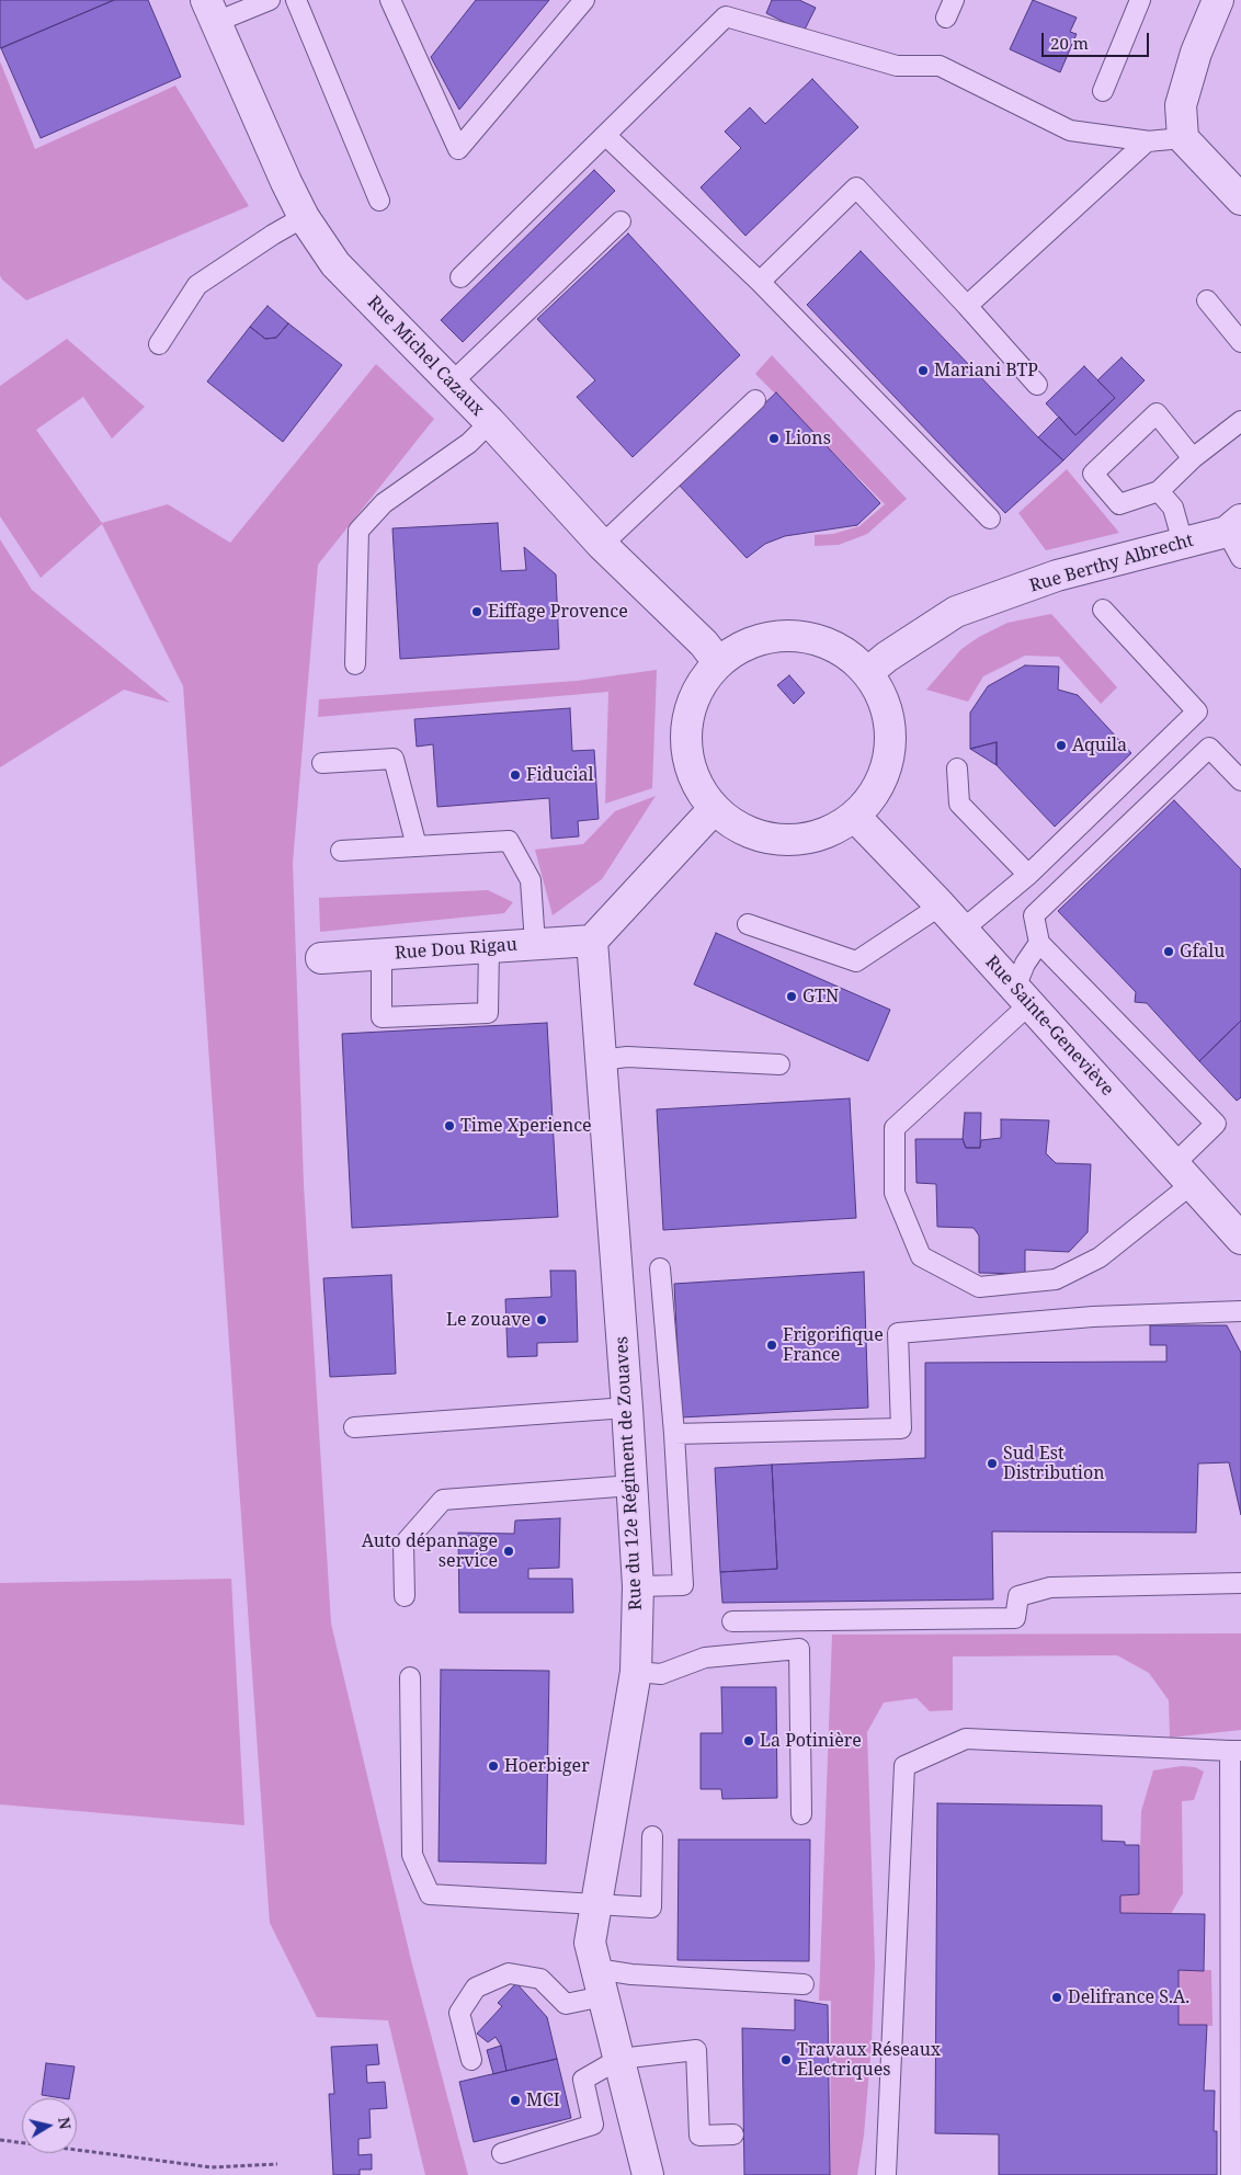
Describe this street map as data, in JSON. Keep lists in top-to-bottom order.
{
  "streets": {
    "street": [
      "Rue Michel Cazaux",
      "Rue Berthy Albrecht",
      "Rue Dou Rigau",
      "Rue Sainte-Geneviève",
      "Rue du 12e Régiment de Zouaves"
    ]
  },
  "crossings": [
    ["Rue Dou Rigau", "Rue du 12e Régiment de Zouaves"]
  ],
  "places": [
    "Mariani BTP",
    "Lions",
    "Eiffage Provence",
    "Aquila",
    "Fiducial",
    "Gfalu",
    "GTN",
    "Time Xperience",
    "Le zouave",
    "Frigorifique France",
    "Sud Est Distribution",
    "Auto dépannage service",
    "La Potinière",
    "Hoerbiger",
    "Delifrance S.A.",
    "Travaux Réseaux Electriques",
    "MCI"
  ],
  "scale_bar": "20 m",
  "north": "right"
}
